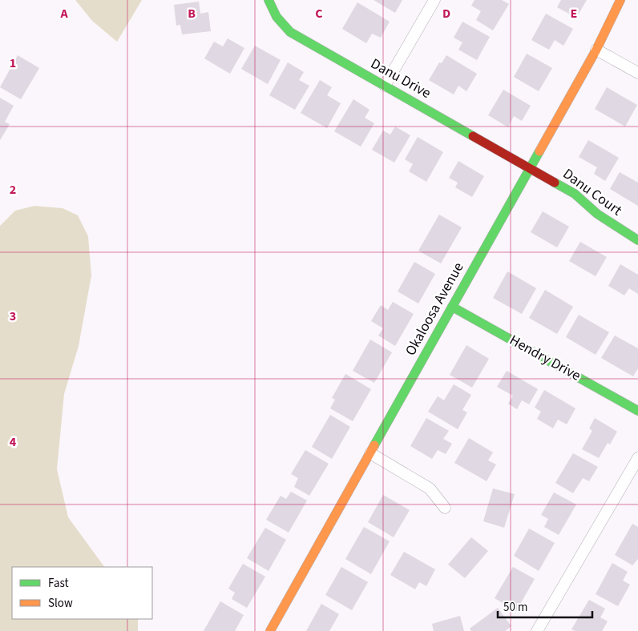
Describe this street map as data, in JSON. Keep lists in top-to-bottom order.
{
  "streets": {
    "street": [
      "Danu Drive",
      "Danu Court",
      "Okaloosa Avenue",
      "Hendry Drive"
    ]
  },
  "crossings": [
    ["Danu Drive", "Danu Court"],
    ["Danu Drive", "Okaloosa Avenue"],
    ["Danu Court", "Okaloosa Avenue"],
    ["Okaloosa Avenue", "Hendry Drive"]
  ],
  "legend": ["Fast", "Slow"],
  "scale_bar": "50 m",
  "grid": {
    "columns": [
      "A",
      "B",
      "C",
      "D",
      "E"
    ],
    "rows": [
      "1",
      "2",
      "3",
      "4"
    ]
  }
}
